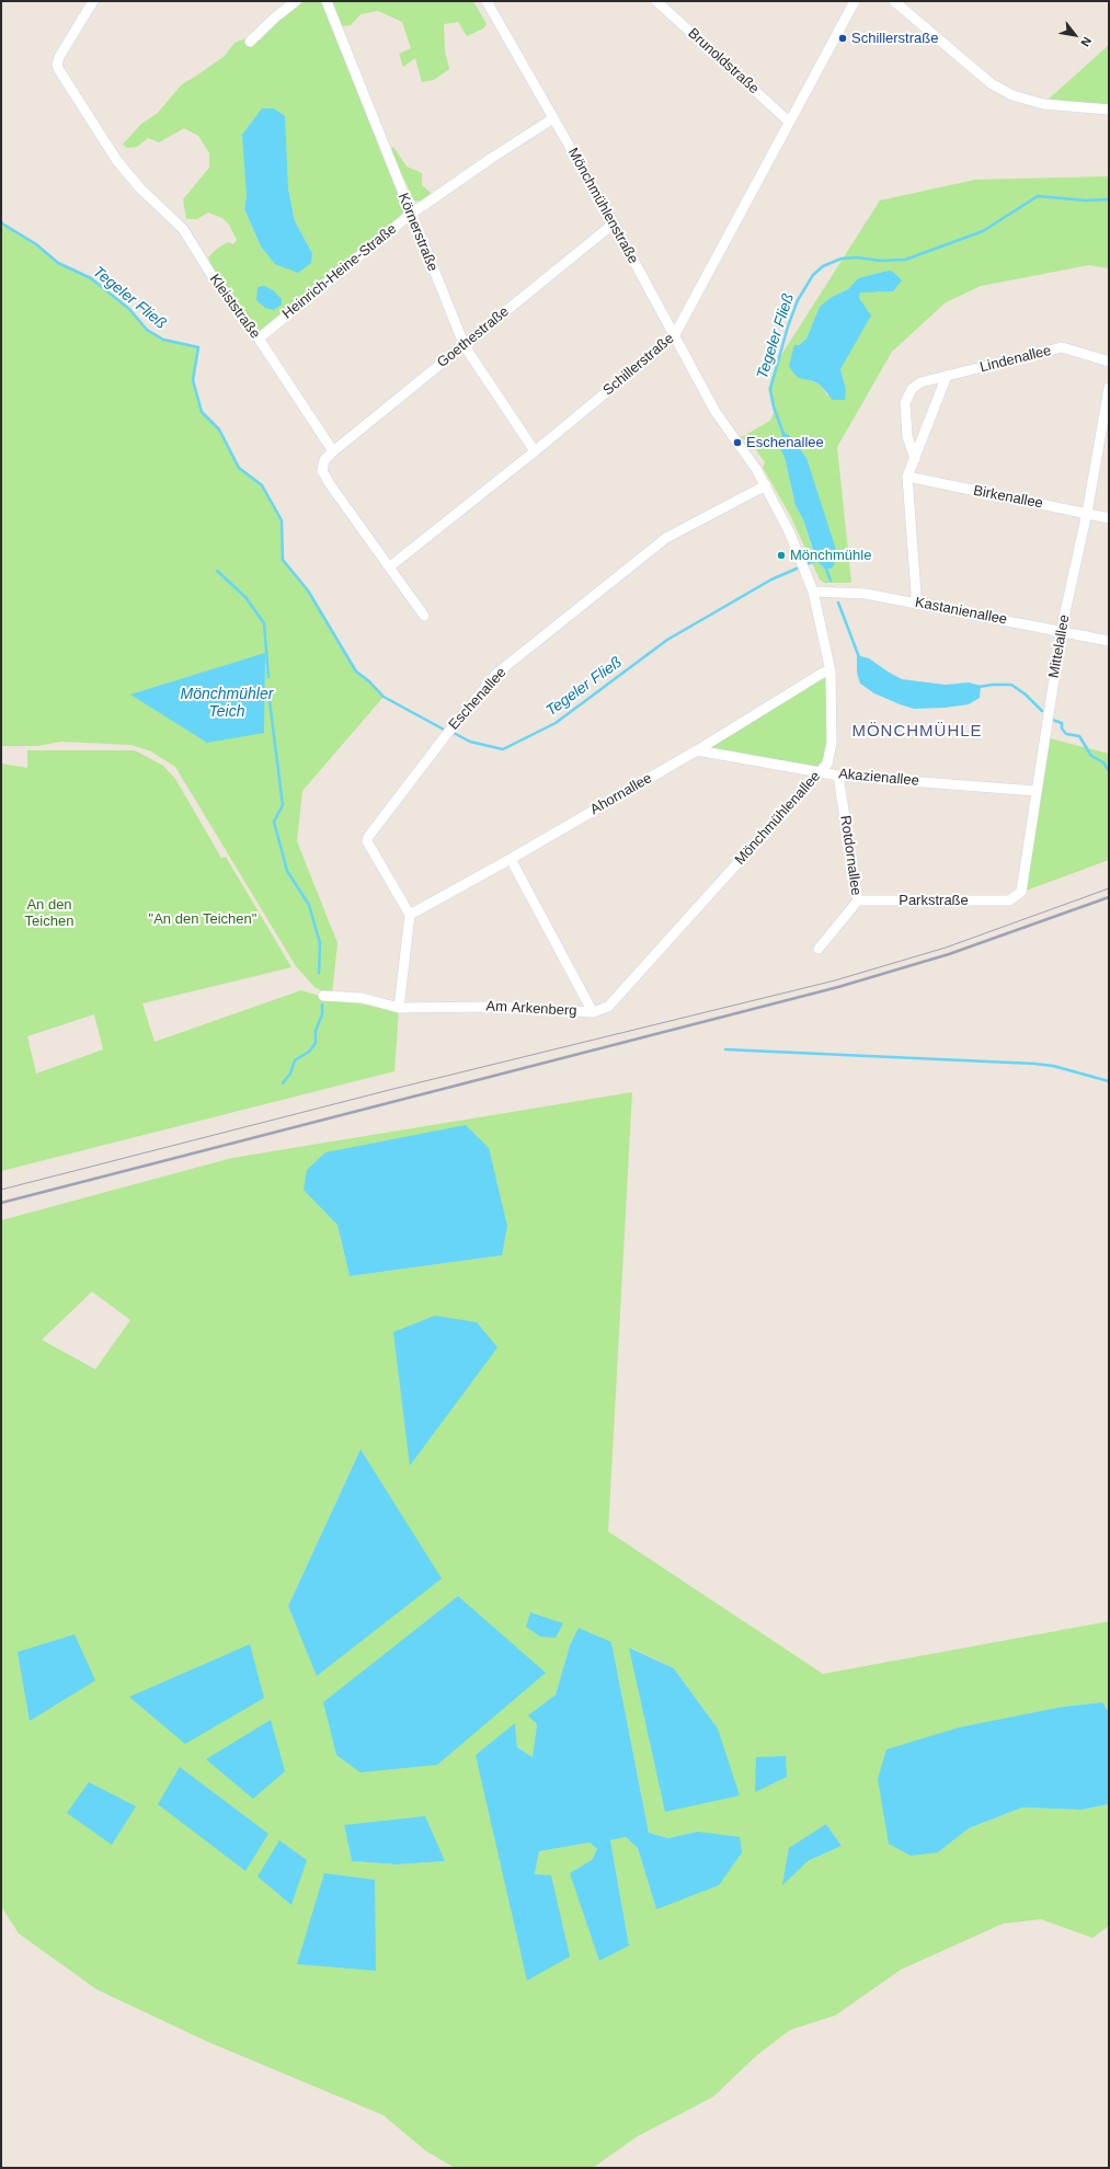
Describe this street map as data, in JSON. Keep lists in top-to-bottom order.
{
  "streets": {
    "street": [
      "Brunoldstraße",
      "Mönchmühlenstraße",
      "Körnerstraße",
      "Heinrich-Heine-Straße",
      "Kleiststraße",
      "Goethestraße",
      "Lindenallee",
      "Schillerstraße",
      "Birkenallee",
      "Kastanienallee",
      "Mittelallee",
      "Eschenallee",
      "Akazienallee",
      "Ahornallee",
      "Mönchmühlenallee",
      "Rotdornallee",
      "Parkstraße",
      "Am Arkenberg"
    ]
  },
  "crossings": [
    ["Brunoldstraße", "Schillerstraße"],
    ["Mönchmühlenstraße", "Heinrich-Heine-Straße"],
    ["Mönchmühlenstraße", "Goethestraße"],
    ["Mönchmühlenstraße", "Schillerstraße"],
    ["Mönchmühlenstraße", "Mönchmühlenallee"],
    ["Körnerstraße", "Heinrich-Heine-Straße"],
    ["Körnerstraße", "Goethestraße"],
    ["Körnerstraße", "Schillerstraße"],
    ["Heinrich-Heine-Straße", "Kleiststraße"],
    ["Kleiststraße", "Goethestraße"],
    ["Birkenallee", "Mittelallee"],
    ["Kastanienallee", "Mittelallee"],
    ["Kastanienallee", "Mönchmühlenallee"],
    ["Mittelallee", "Akazienallee"],
    ["Mittelallee", "Parkstraße"],
    ["Eschenallee", "Ahornallee"],
    ["Eschenallee", "Mönchmühlenallee"],
    ["Akazienallee", "Ahornallee"],
    ["Akazienallee", "Mönchmühlenallee"],
    ["Akazienallee", "Rotdornallee"],
    ["Ahornallee", "Mönchmühlenallee"],
    ["Ahornallee", "Am Arkenberg"],
    ["Mönchmühlenallee", "Am Arkenberg"],
    ["Rotdornallee", "Parkstraße"]
  ],
  "districts": ["MÖNCHMÜHLE"],
  "water": ["Tegeler Fließ", "Mönchmühler Teich"],
  "parks": ["An den Teichen", "\"An den Teichen\""],
  "places": ["Schillerstraße", "Eschenallee", "Mönchmühle"],
  "north": "bottom right"
}
